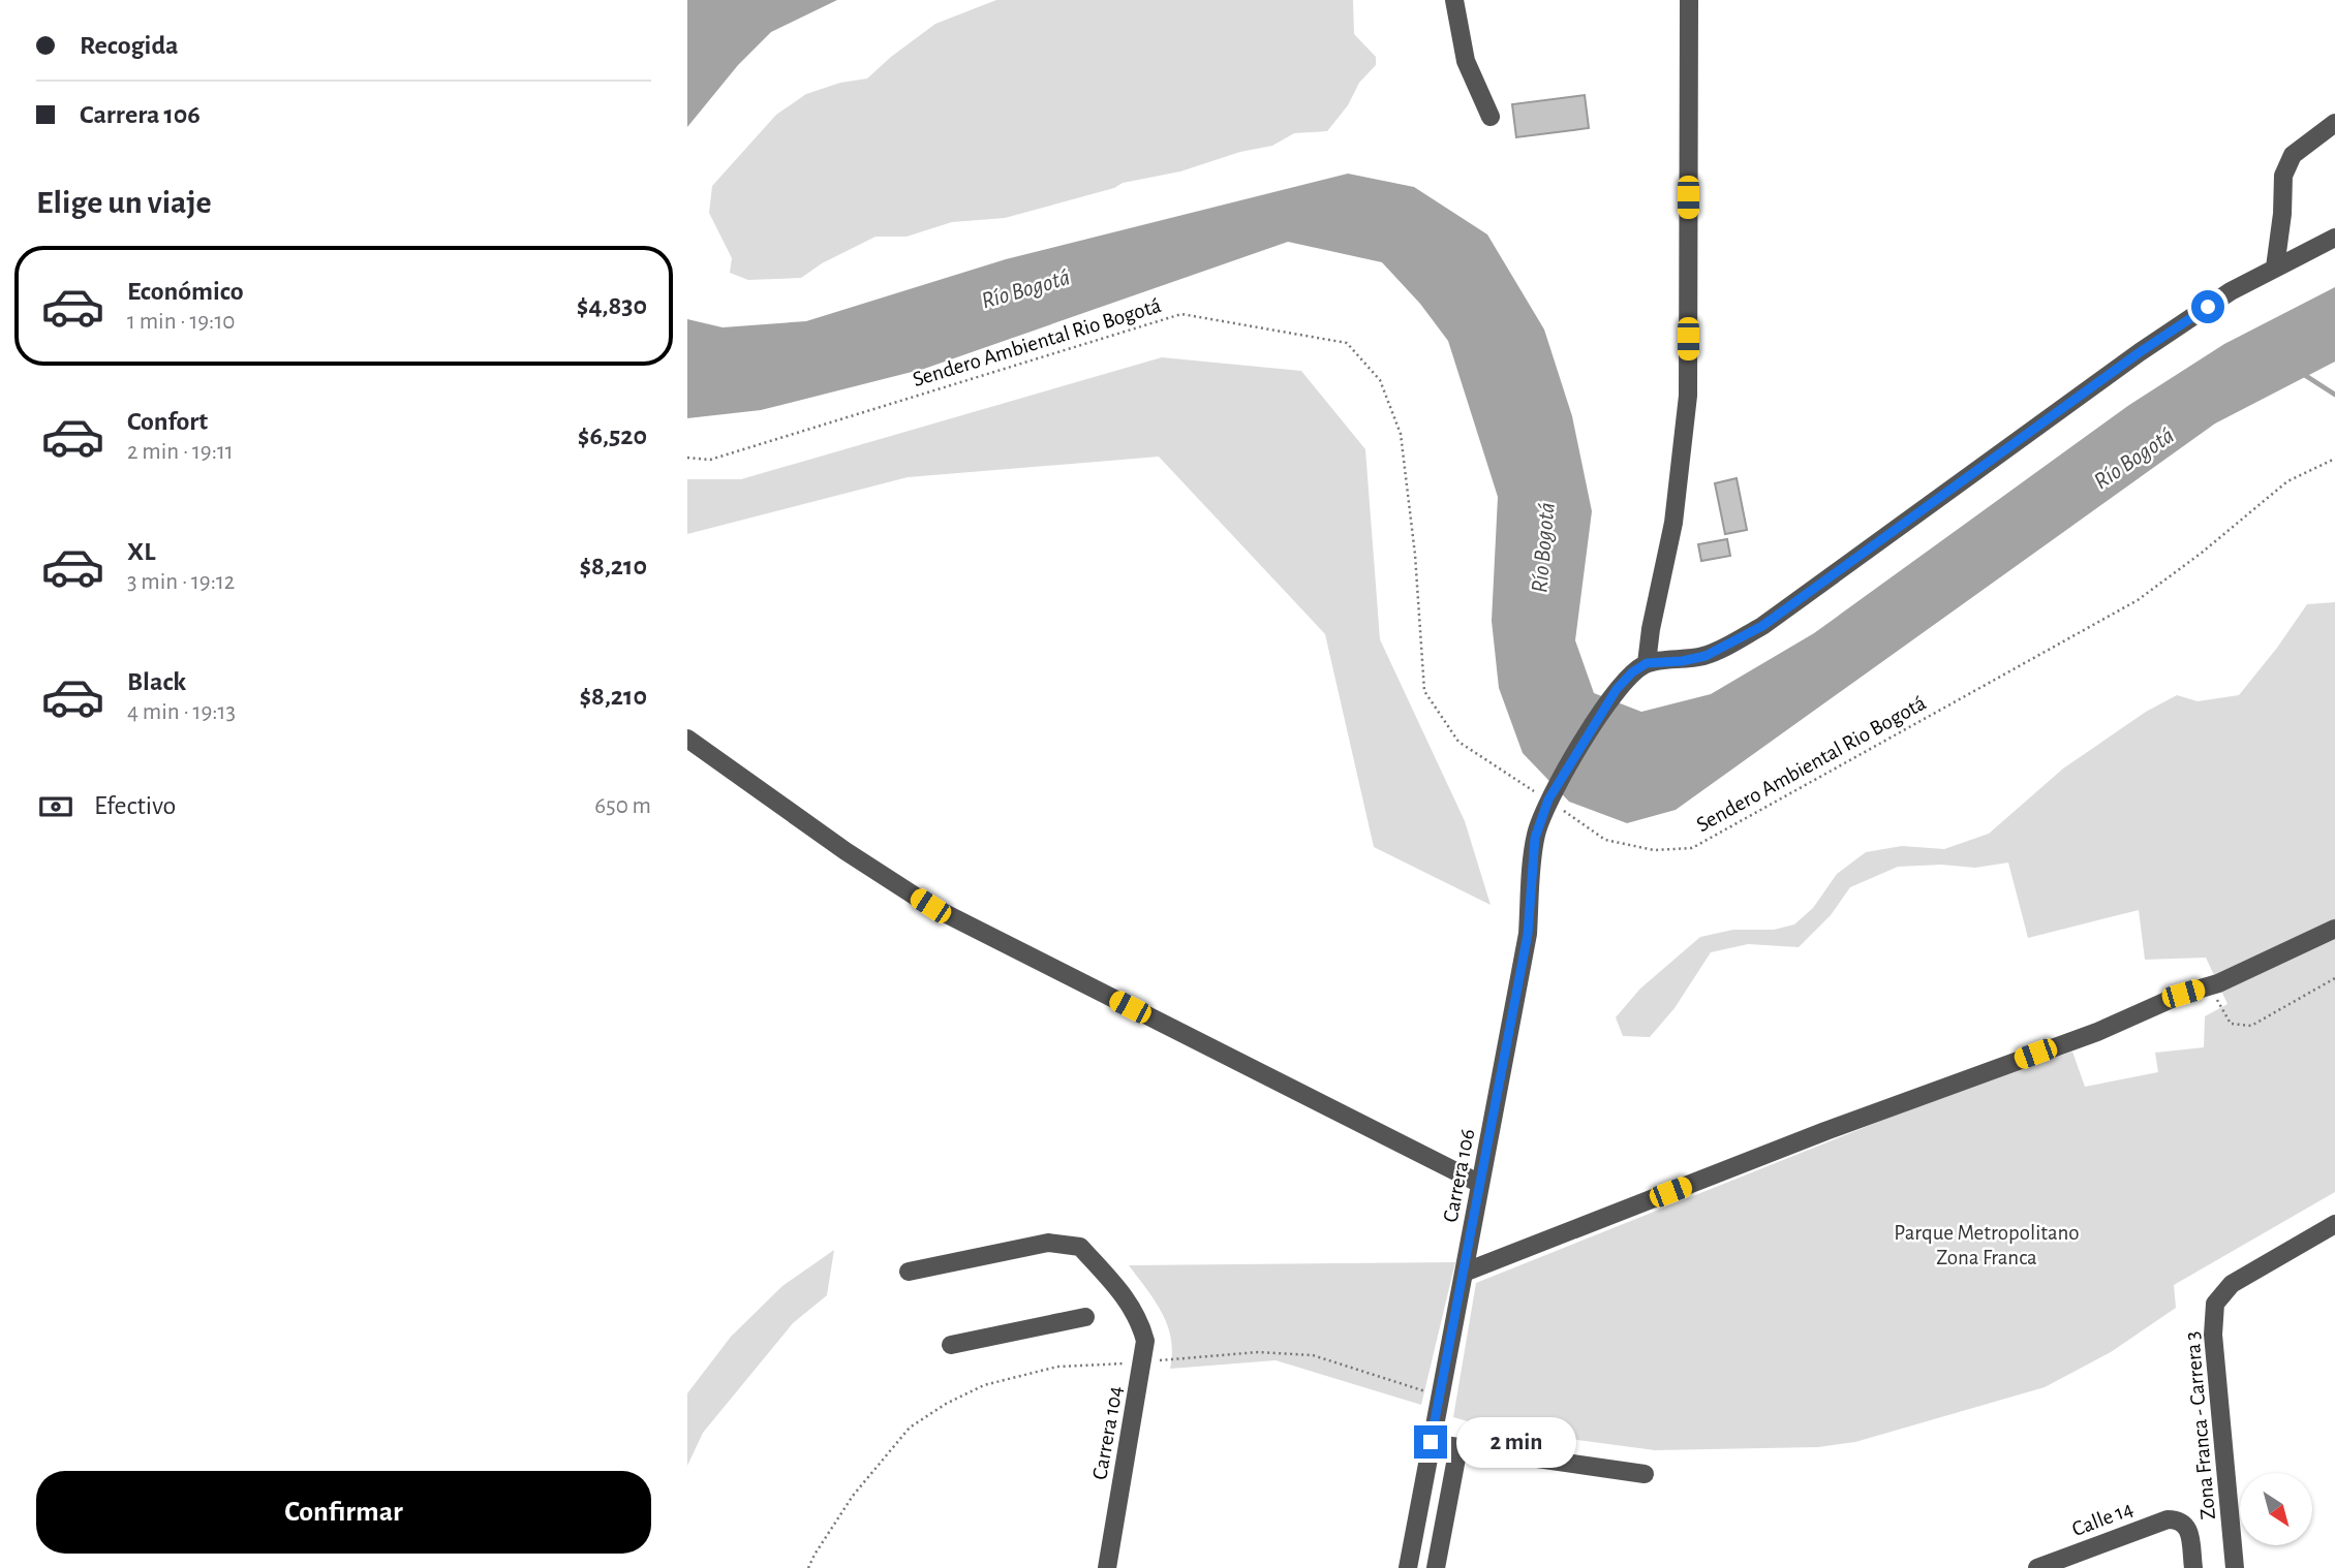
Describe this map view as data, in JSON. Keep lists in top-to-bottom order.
{
  "streets": {
    "street": [
      "Carrera 106",
      "Zona Franca - Carrera 3",
      "Carrera 104",
      "Calle 14"
    ],
    "path": ["Sendero Ambiental Rio Bogotá"]
  },
  "crossings": [
    ["Sendero Ambiental Rio Bogotá", "Carrera 106"]
  ],
  "water": ["Río Bogotá"],
  "parks": ["Parque Metropolitano Zona Franca"],
  "north": "bottom right",
  "page": {
    "banner": ["Recogida", "Carrera 106"],
    "heading": "Elige un viaje",
    "list": [
      {
        "name": "Económico",
        "note": "1 min · 19:10",
        "value": "$4,830"
      },
      {
        "name": "Confort",
        "note": "2 min · 19:11",
        "value": "$6,520"
      },
      {
        "name": "XL",
        "note": "3 min · 19:12",
        "value": "$8,210"
      },
      {
        "name": "Black",
        "note": "4 min · 19:13",
        "value": "$8,210"
      }
    ],
    "pay": ["Efectivo", "650 m"],
    "bubble": "2 min",
    "buttons": "Confirmar"
  }
}
